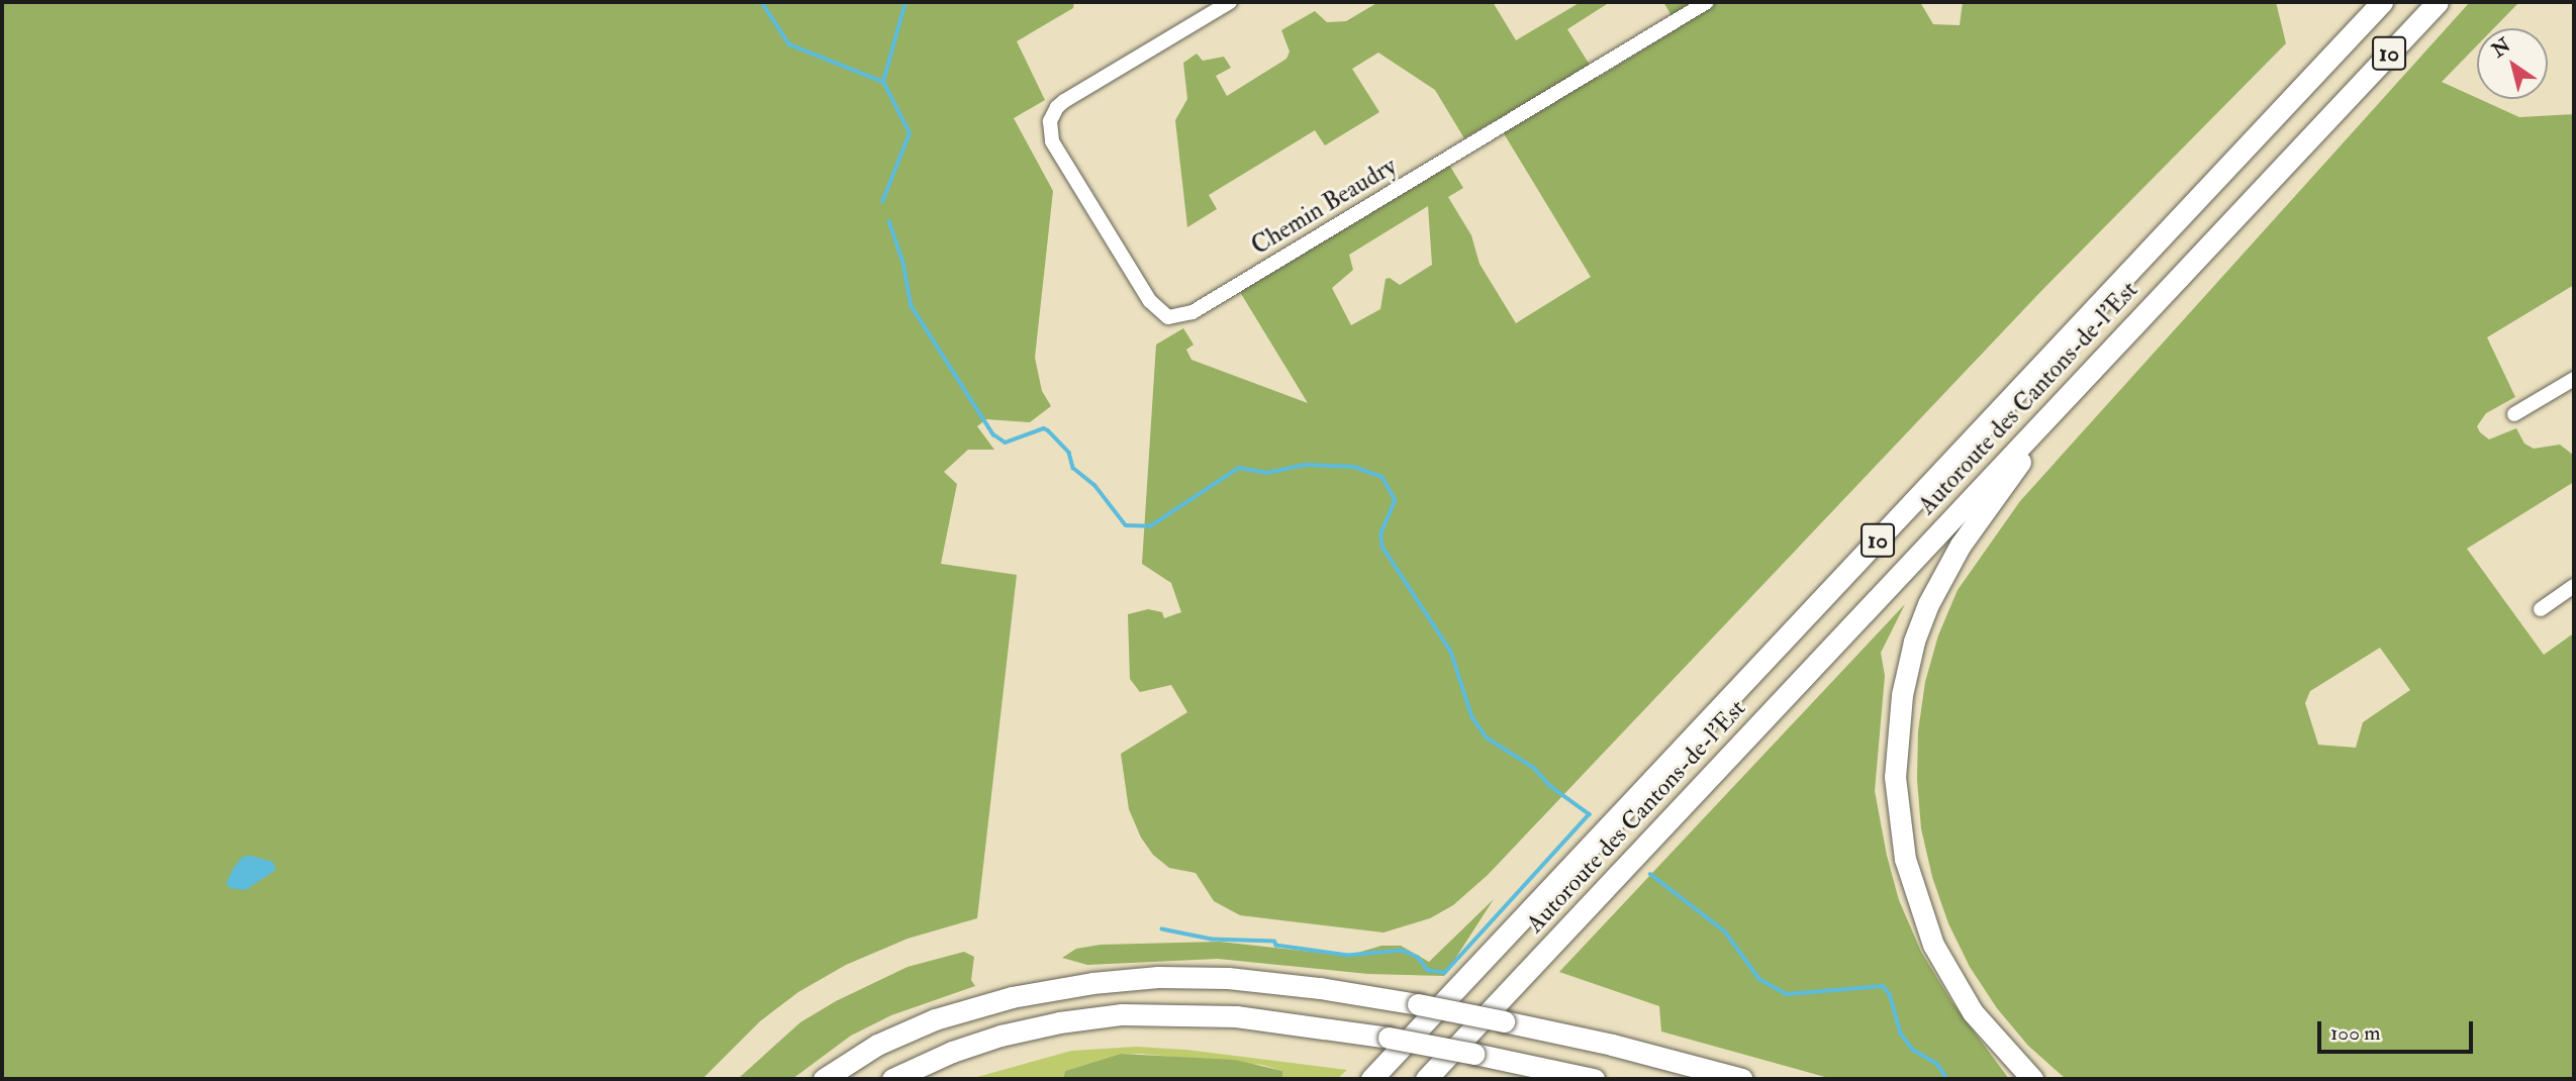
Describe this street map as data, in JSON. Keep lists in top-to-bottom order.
{
  "streets": {
    "highway": ["10", "Autoroute des Cantons-de-l'Est"],
    "street": ["Chemin Beaudry"]
  },
  "scale_bar": "100 m",
  "north": "top left"
}
